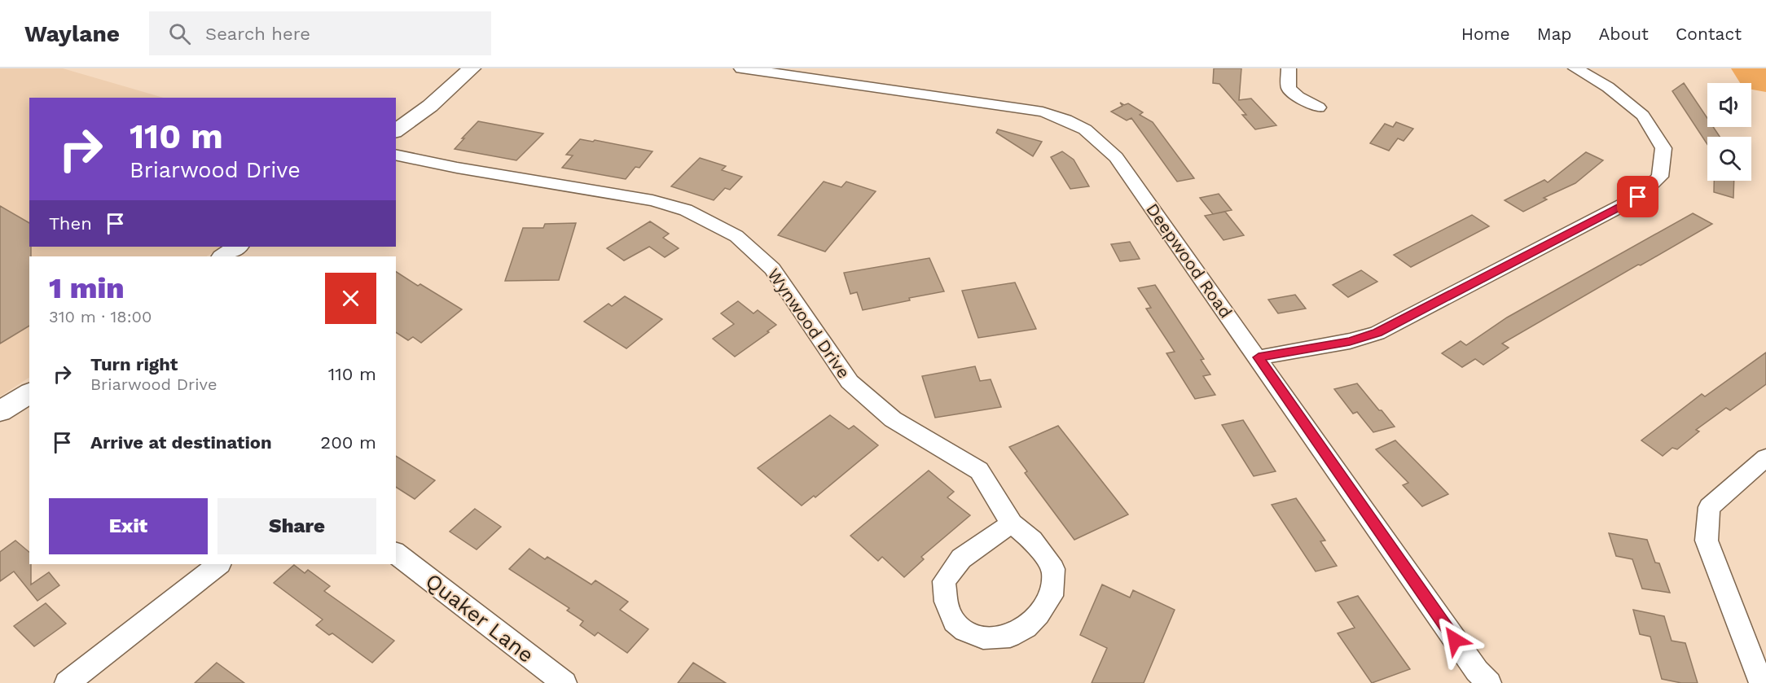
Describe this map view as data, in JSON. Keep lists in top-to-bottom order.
{
  "streets": {
    "street": ["Deepwood Road", "Wynwood Drive", "Quaker Lane"]
  },
  "page": {
    "header": "Waylane",
    "search": "Search here",
    "nav": [
      "Home",
      "Map",
      "About",
      "Contact"
    ],
    "turn": ["110 m", "Briarwood Drive"],
    "then": "Then",
    "heading": ["1 min", "310 m · 18:00"],
    "list": [
      {
        "name": "Turn right",
        "note": "Briarwood Drive",
        "value": "110 m"
      },
      {
        "name": "Arrive at destination",
        "value": "200 m"
      }
    ],
    "buttons": ["Exit", "Share"]
  }
}
